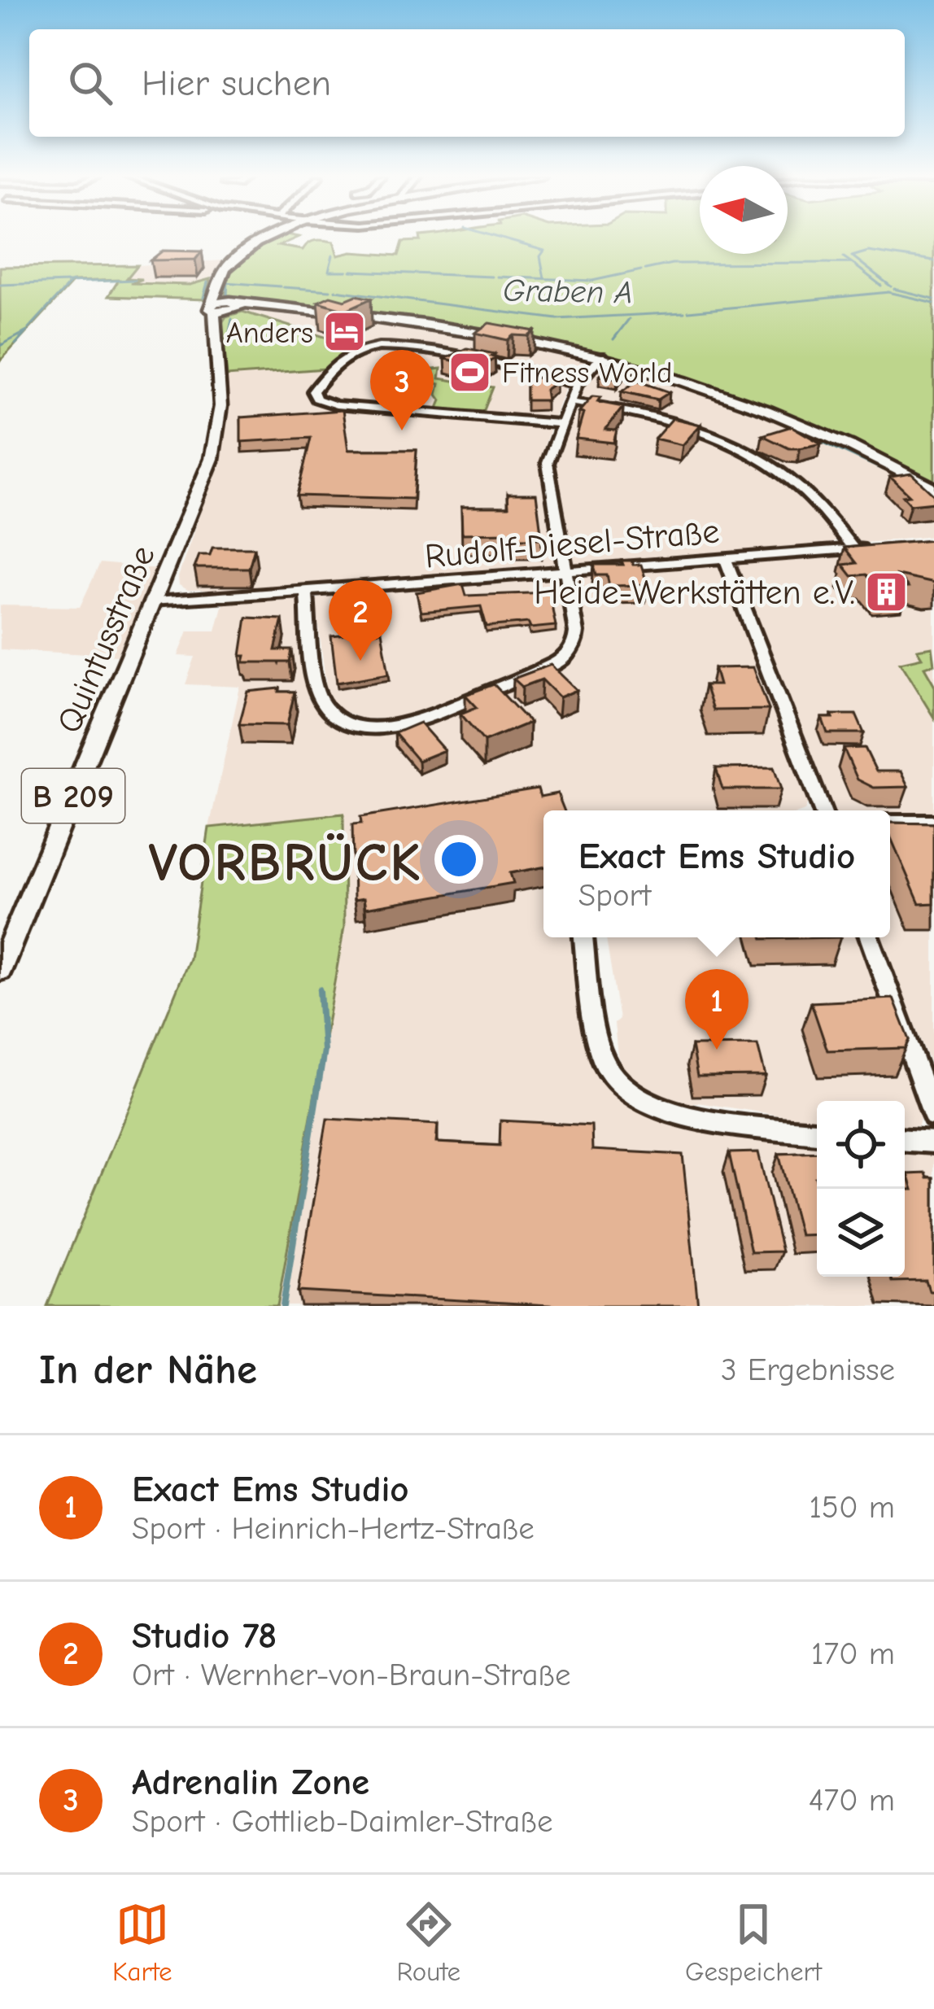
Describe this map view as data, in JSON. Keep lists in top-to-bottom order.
{
  "streets": {
    "main road": ["Quintusstraße", "B 209"],
    "street": ["Rudolf-Diesel-Straße"]
  },
  "crossings": [
    ["Rudolf-Diesel-Straße", "Quintusstraße"],
    ["Quintusstraße", "B 209"]
  ],
  "districts": ["VORBRÜCK"],
  "water": ["Graben A"],
  "places": {
    "hotel": ["Anders"],
    "sports": ["Fitness World"],
    "building": ["Heide-Werkstätten e.V."]
  },
  "north": "left",
  "page": {
    "search": "Hier suchen",
    "pins": ["3", "2", "1"],
    "popup": ["Exact Ems Studio", "Sport"],
    "heading": ["In der Nähe", "3 Ergebnisse"],
    "list": [
      {
        "mark": "1",
        "name": "Exact Ems Studio",
        "note": "Sport · Heinrich-Hertz-Straße",
        "value": "150 m"
      },
      {
        "mark": "2",
        "name": "Studio 78",
        "note": "Ort · Wernher-von-Braun-Straße",
        "value": "170 m"
      },
      {
        "mark": "3",
        "name": "Adrenalin Zone",
        "note": "Sport · Gottlieb-Daimler-Straße",
        "value": "470 m"
      }
    ],
    "nav": ["Karte", "Route", "Gespeichert"]
  }
}
